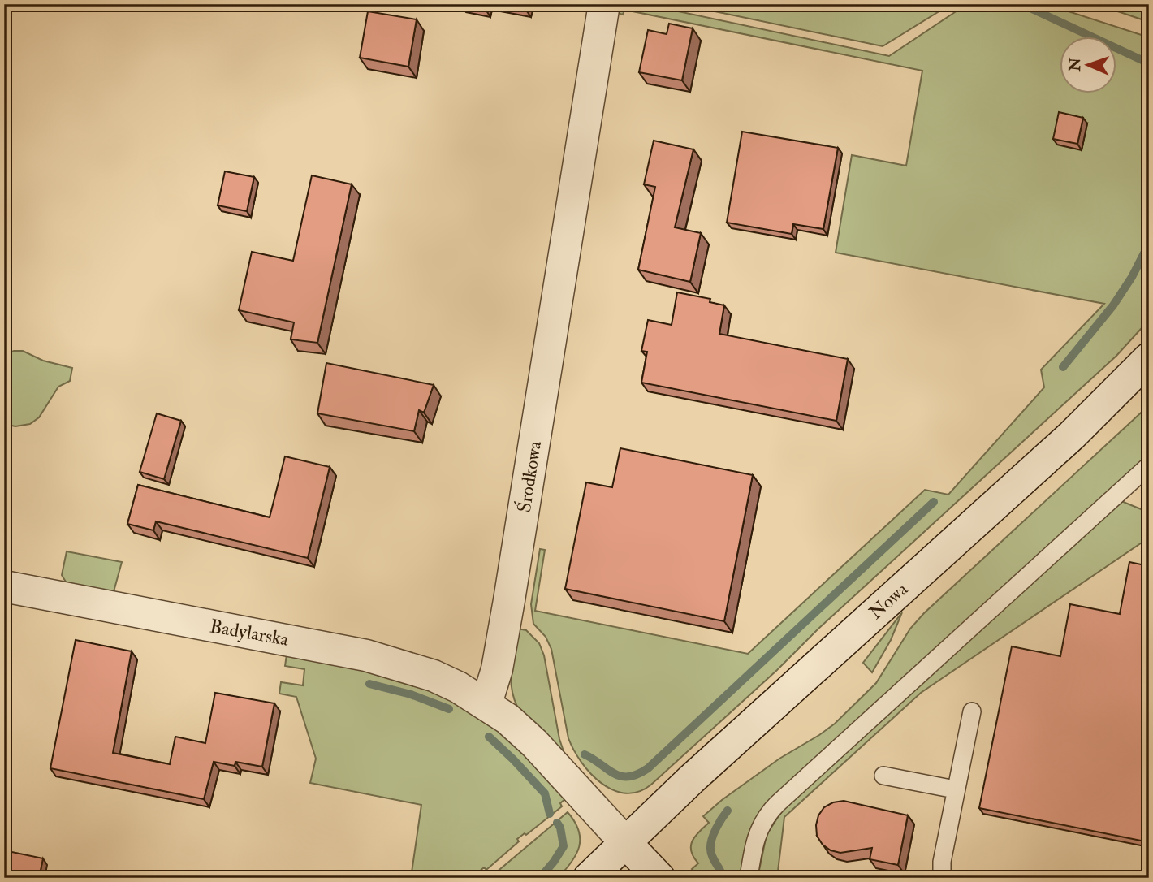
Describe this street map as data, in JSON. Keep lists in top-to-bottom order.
{
  "streets": {
    "street": ["Środkowa", "Nowa", "Badylarska"]
  },
  "crossings": [
    ["Środkowa", "Badylarska"]
  ],
  "north": "left"
}
